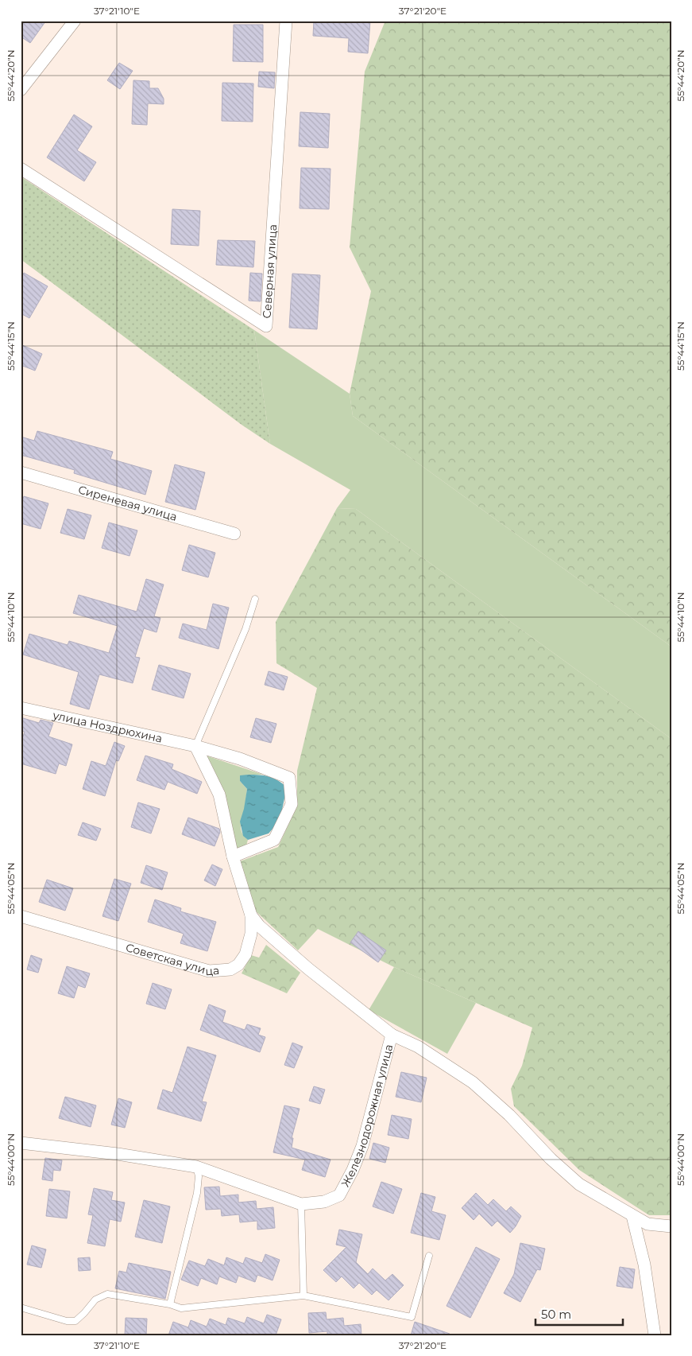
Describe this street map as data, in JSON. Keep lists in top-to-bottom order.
{
  "streets": {
    "street": [
      "Северная улица",
      "Сиреневая улица",
      "улица Ноздрюхина",
      "Советская улица",
      "Железнодорожная улица"
    ]
  },
  "crossings": [
    ["улица Ноздрюхина", "Советская улица"],
    ["Советская улица", "Железнодорожная улица"]
  ],
  "scale_bar": "50 m",
  "coordinates": [
    "37°21'10\"E",
    "37°21'20\"E",
    "55°44'20\"N",
    "55°44'15\"N",
    "55°44'10\"N",
    "55°44'05\"N",
    "55°44'00\"N"
  ]
}
